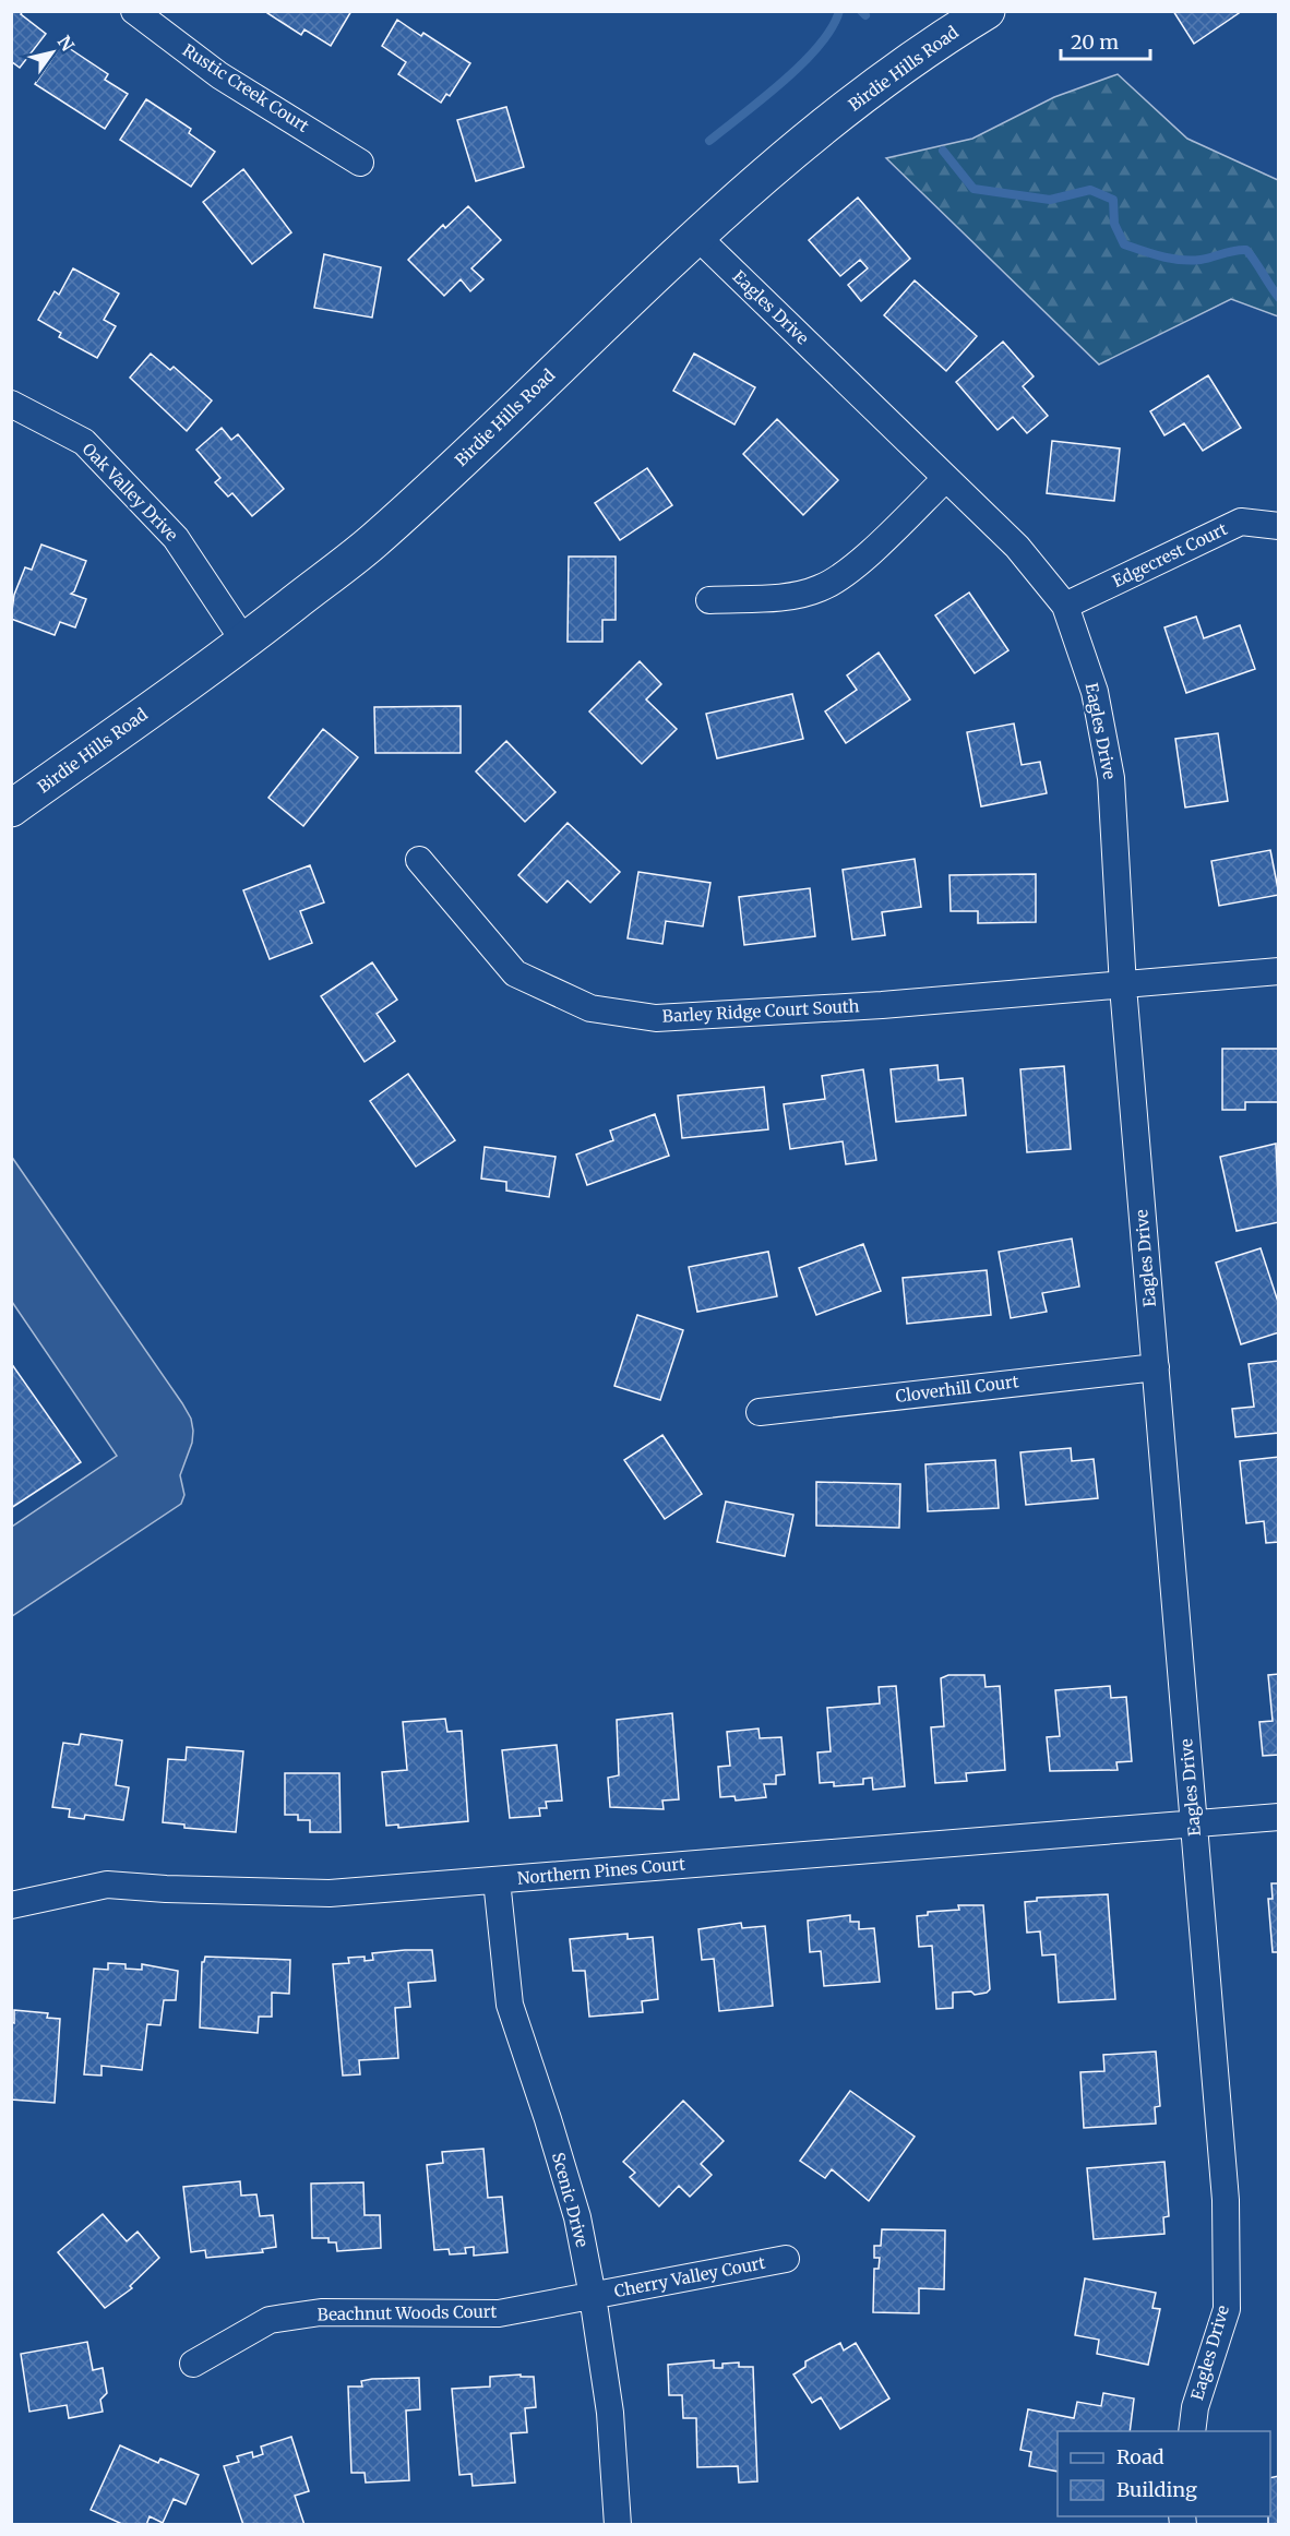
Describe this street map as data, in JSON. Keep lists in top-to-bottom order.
{
  "streets": {
    "main road": ["Birdie Hills Road"],
    "street": [
      "Rustic Creek Court",
      "Eagles Drive",
      "Oak Valley Drive",
      "Edgecrest Court",
      "Barley Ridge Court South",
      "Cloverhill Court",
      "Northern Pines Court",
      "Scenic Drive",
      "Cherry Valley Court",
      "Beachnut Woods Court"
    ]
  },
  "crossings": [
    ["Birdie Hills Road", "Eagles Drive"],
    ["Birdie Hills Road", "Oak Valley Drive"],
    ["Eagles Drive", "Edgecrest Court"],
    ["Eagles Drive", "Barley Ridge Court South"],
    ["Eagles Drive", "Cloverhill Court"],
    ["Eagles Drive", "Northern Pines Court"],
    ["Northern Pines Court", "Scenic Drive"],
    ["Scenic Drive", "Cherry Valley Court"],
    ["Scenic Drive", "Beachnut Woods Court"],
    ["Cherry Valley Court", "Beachnut Woods Court"]
  ],
  "legend": ["Road", "Building"],
  "scale_bar": "20 m",
  "north": "top right"
}
